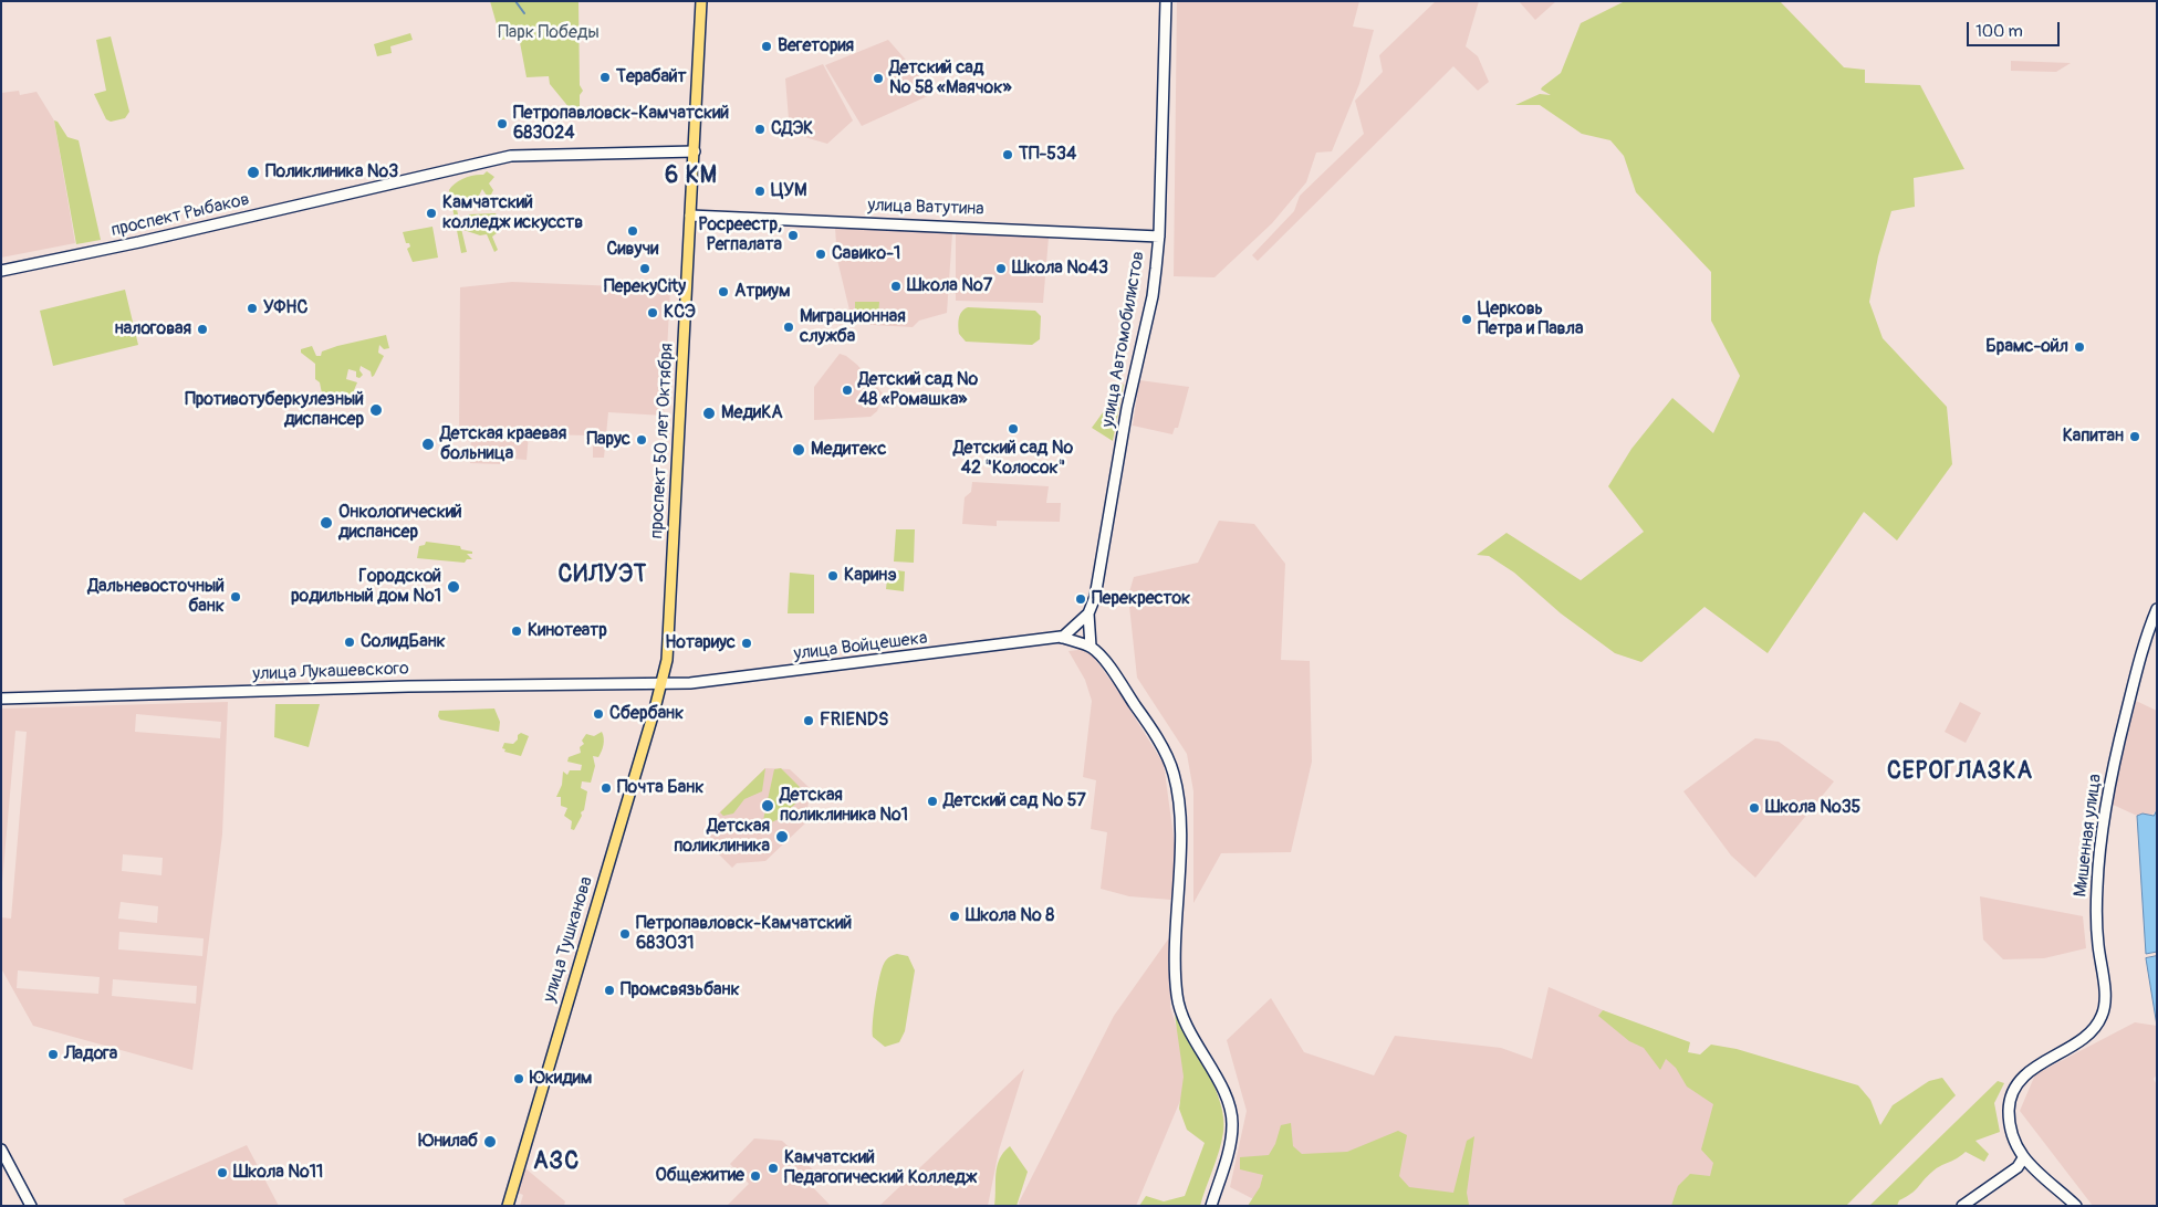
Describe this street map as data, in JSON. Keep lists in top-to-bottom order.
{
  "streets": {
    "main road": [
      "улица Ватутина",
      "проспект Рыбаков",
      "улица Автомобилистов",
      "проспект 50 лет Октября",
      "улица Войцешека",
      "улица Лукашевского",
      "Мишенная улица",
      "улица Тушканова"
    ]
  },
  "crossings": [
    ["улица Ватутина", "улица Автомобилистов"],
    ["улица Ватутина", "проспект 50 лет Октября"],
    ["проспект Рыбаков", "проспект 50 лет Октября"],
    ["улица Автомобилистов", "улица Войцешека"],
    ["проспект 50 лет Октября", "улица Войцешека"],
    ["проспект 50 лет Октября", "улица Лукашевского"],
    ["проспект 50 лет Октября", "улица Тушканова"],
    ["улица Войцешека", "улица Лукашевского"],
    ["улица Войцешека", "улица Тушканова"],
    ["улица Лукашевского", "улица Тушканова"]
  ],
  "districts": [
    "6 КМ",
    "СИЛУЭТ",
    "СЕРОГЛАЗКА",
    "АЗС"
  ],
  "parks": ["Парк Победы"],
  "places": [
    "Вегетория",
    "Терабайт",
    "Детский сад № 58 «Маячок»",
    "Петропавловск-Камчатский 683024",
    "СДЭК",
    "ТП-534",
    "Поликлиника №3",
    "ЦУМ",
    "Камчатский колледж искусств",
    "Сивучи",
    "Росреестр, Регпалата",
    "Савико-1",
    "ПерекуCity",
    "Школа №43",
    "Школа №7",
    "Атриум",
    "УФНС",
    "КСЭ",
    "Церковь Петра и Павла",
    "Миграционная служба",
    "налоговая",
    "Брамс-ойл",
    "Детский сад № 48 «Ромашка»",
    "Противотуберкулезный диспансер",
    "МедиКА",
    "Детский сад № 42 \"Колосок\"",
    "Капитан",
    "Парус",
    "Детская краевая больница",
    "Медитекс",
    "Онкологический диспансер",
    "Каринэ",
    "Городской родильный дом №1",
    "Дальневосточный банк",
    "Перекресток",
    "Кинотеатр",
    "СолидБанк",
    "Нотариус",
    "Сбербанк",
    "FRIENDS",
    "Почта Банк",
    "Детский сад № 57",
    "Детская поликлиника №1",
    "Школа №35",
    "Детская поликлиника",
    "Школа № 8",
    "Петропавловск-Камчатский 683031",
    "Промсвязьбанк",
    "Ладога",
    "Юкидим",
    "Юнилаб",
    "Камчатский Педагогический Колледж",
    "Школа №11",
    "Общежитие"
  ],
  "scale_bar": "100 m"
}
